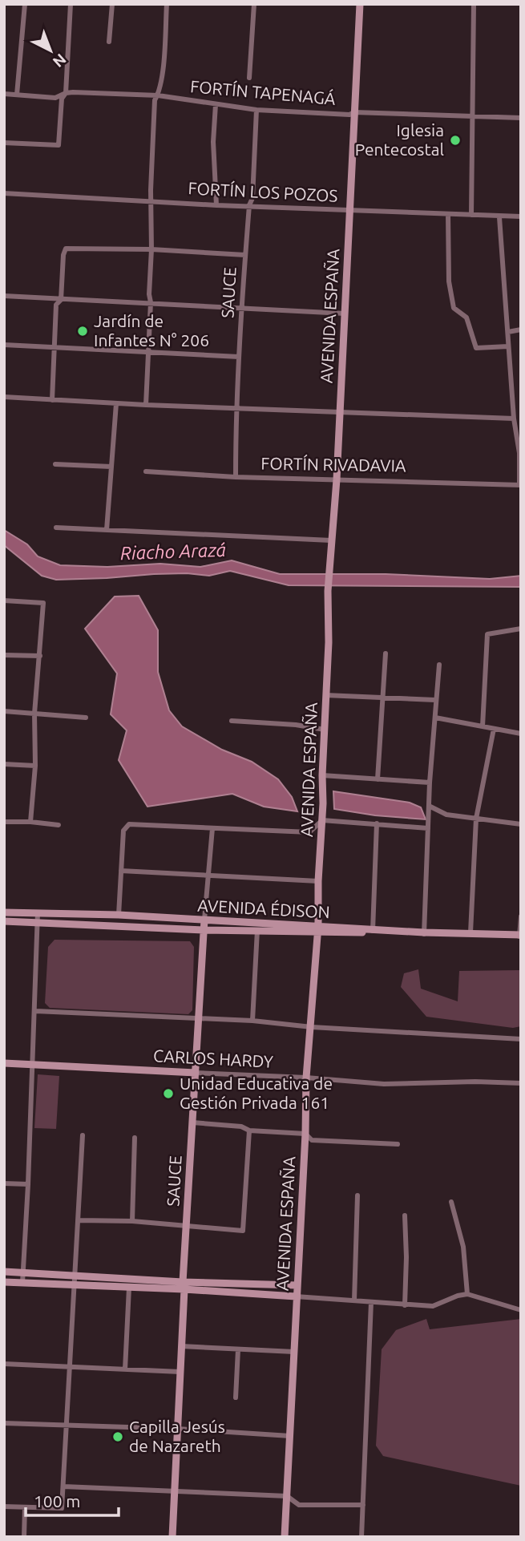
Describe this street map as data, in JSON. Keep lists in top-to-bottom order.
{
  "streets": {
    "main road": [
      "SAUCE",
      "AVENIDA ESPAÑA",
      "AVENIDA ÉDISON",
      "CARLOS HARDY"
    ],
    "street": ["FORTÍN TAPENAGÁ", "FORTÍN LOS POZOS", "FORTÍN RIVADAVIA"]
  },
  "crossings": [
    ["FORTÍN TAPENAGÁ", "SAUCE"],
    ["FORTÍN TAPENAGÁ", "AVENIDA ESPAÑA"],
    ["FORTÍN LOS POZOS", "SAUCE"],
    ["FORTÍN LOS POZOS", "AVENIDA ESPAÑA"],
    ["SAUCE", "FORTÍN RIVADAVIA"],
    ["SAUCE", "AVENIDA ÉDISON"],
    ["SAUCE", "CARLOS HARDY"],
    ["AVENIDA ESPAÑA", "FORTÍN RIVADAVIA"],
    ["AVENIDA ESPAÑA", "AVENIDA ÉDISON"],
    ["AVENIDA ESPAÑA", "CARLOS HARDY"]
  ],
  "water": ["Riacho Arazá"],
  "places": [
    "Iglesia Pentecostal",
    "Jardín de Infantes N° 206",
    "Unidad Educativa de Gestión Privada 161",
    "Capilla Jesús de Nazareth"
  ],
  "scale_bar": "100 m",
  "north": "bottom right"
}
